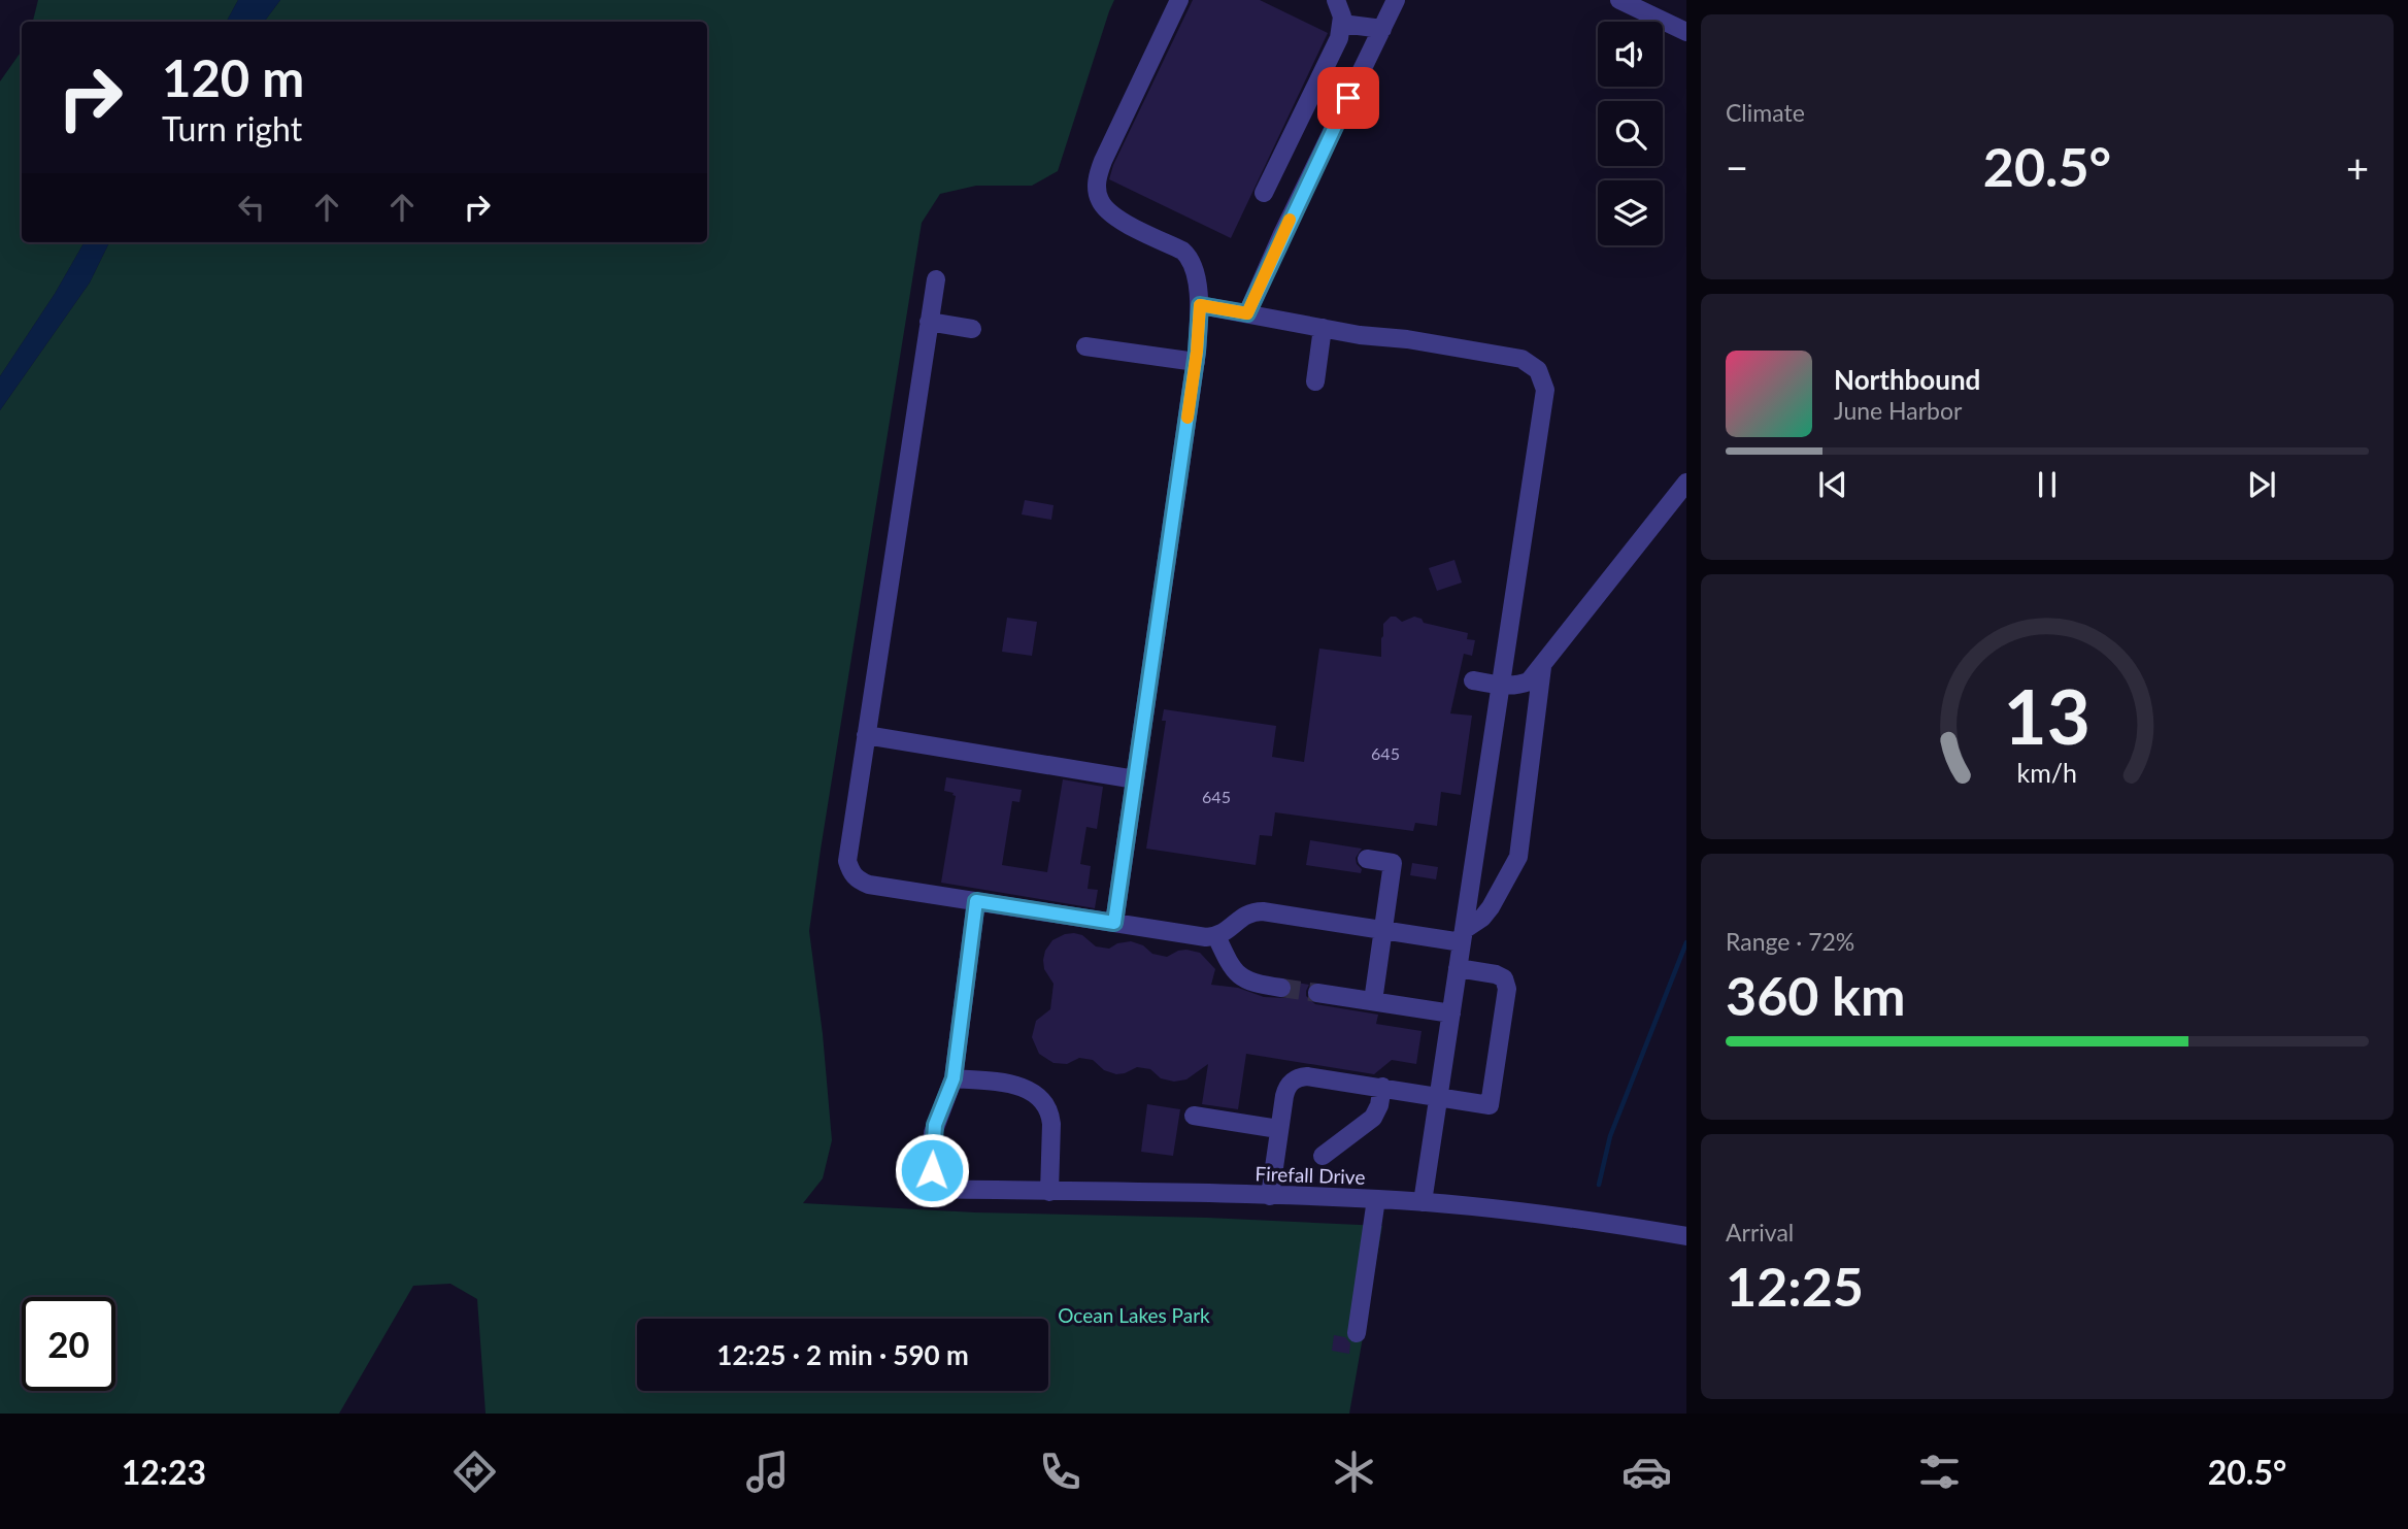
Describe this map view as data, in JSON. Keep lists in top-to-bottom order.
{
  "streets": {
    "street": ["Firefall Drive"]
  },
  "parks": ["Ocean Lakes Park"],
  "house_numbers": ["645", "645"],
  "page": {
    "tile": [
      "Climate",
      ["Range · 72%", "360 km"],
      ["Arrival", "12:25"]
    ],
    "turn": ["120 m", "Turn right"],
    "heat": ["−", "20.5°", "+"],
    "song": ["Northbound", "June Harbor"],
    "limit": "20",
    "trip": "12:25 · 2 min · 590 m",
    "tabs": ["12:23", "20.5°"],
    "gauge": ["13", "km/h"]
  }
}
